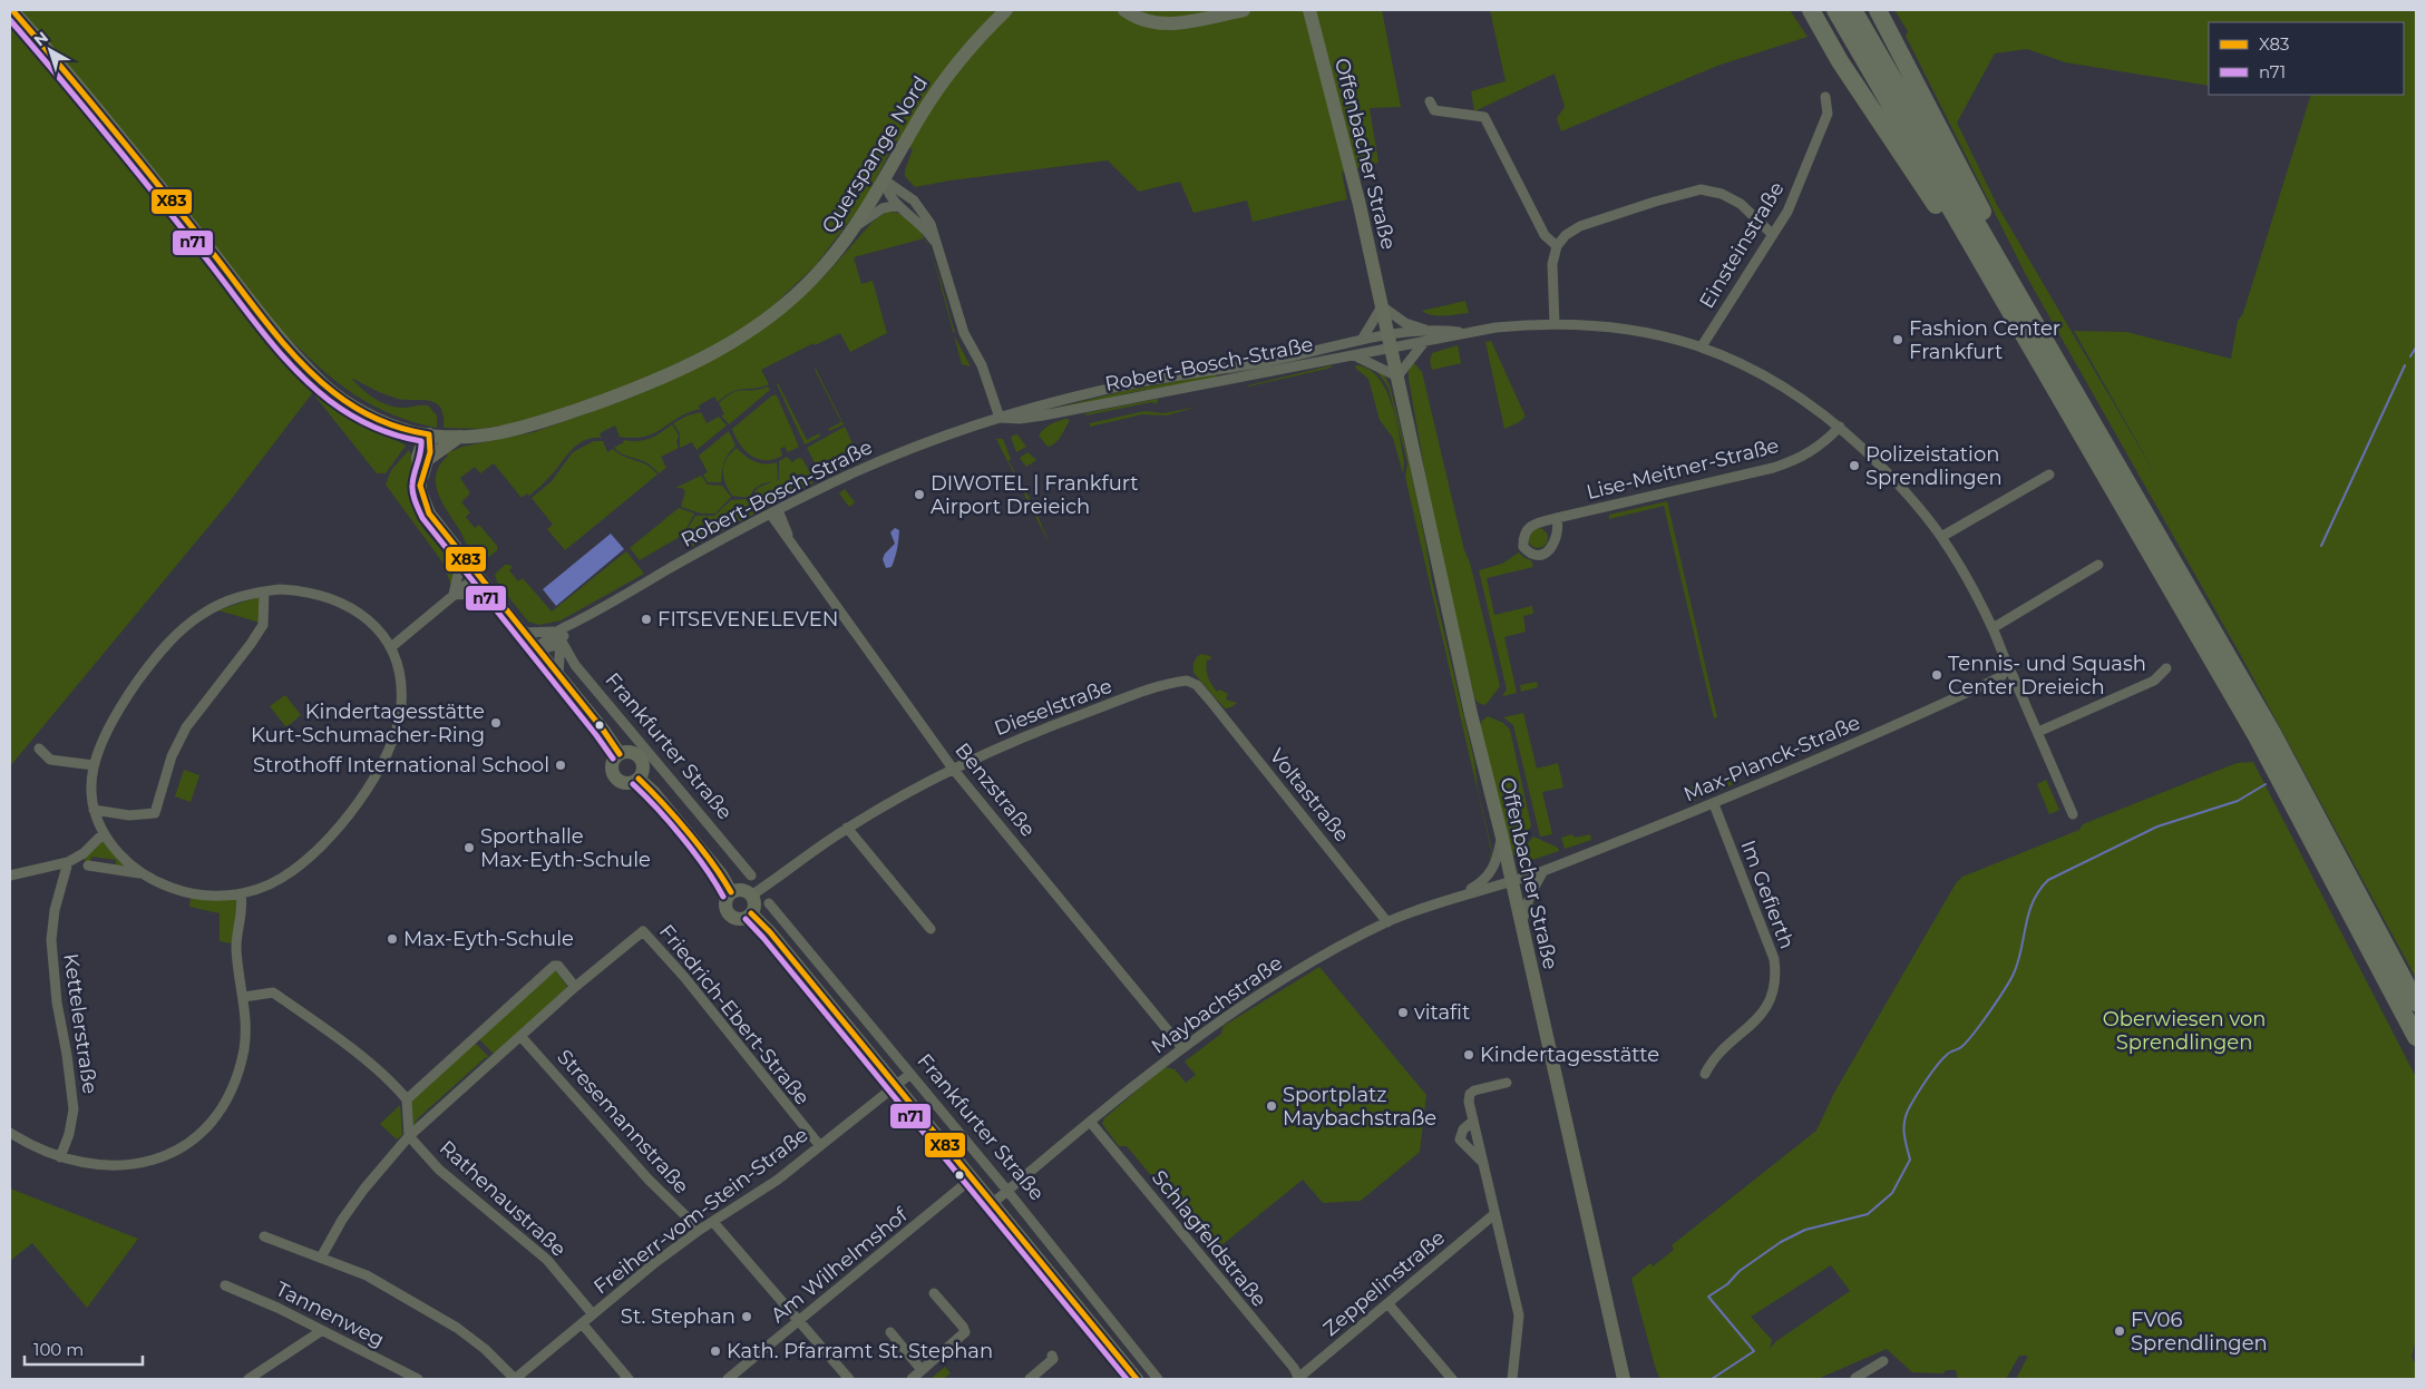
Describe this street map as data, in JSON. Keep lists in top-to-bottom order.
{
  "streets": {
    "street": [
      "Offenbacher Straße",
      "Querspange Nord",
      "Einsteinstraße",
      "Robert-Bosch-Straße",
      "Lise-Meitner-Straße",
      "Dieselstraße",
      "Frankfurter Straße",
      "Max-Planck-Straße",
      "Benzstraße",
      "Voltastraße",
      "Im Gefierth",
      "Maybachstraße",
      "Friedrich-Ebert-Straße",
      "Kettelerstraße",
      "Stresemannstraße",
      "Rathenaustraße",
      "Freiherr-vom-Stein-Straße",
      "Schlagfeldstraße",
      "Am Wilhelmshof",
      "Zeppelinstraße",
      "Tannenweg"
    ]
  },
  "crossings": [
    ["Offenbacher Straße", "Robert-Bosch-Straße"],
    ["Offenbacher Straße", "Max-Planck-Straße"],
    ["Offenbacher Straße", "Maybachstraße"],
    ["Querspange Nord", "Frankfurter Straße"],
    ["Robert-Bosch-Straße", "Frankfurter Straße"],
    ["Robert-Bosch-Straße", "Benzstraße"],
    ["Dieselstraße", "Frankfurter Straße"],
    ["Dieselstraße", "Benzstraße"],
    ["Dieselstraße", "Voltastraße"],
    ["Frankfurter Straße", "Maybachstraße"],
    ["Frankfurter Straße", "Freiherr-vom-Stein-Straße"],
    ["Frankfurter Straße", "Am Wilhelmshof"],
    ["Max-Planck-Straße", "Im Gefierth"],
    ["Max-Planck-Straße", "Maybachstraße"],
    ["Benzstraße", "Maybachstraße"],
    ["Voltastraße", "Maybachstraße"],
    ["Maybachstraße", "Schlagfeldstraße"],
    ["Friedrich-Ebert-Straße", "Freiherr-vom-Stein-Straße"],
    ["Stresemannstraße", "Freiherr-vom-Stein-Straße"],
    ["Rathenaustraße", "Freiherr-vom-Stein-Straße"],
    ["Schlagfeldstraße", "Zeppelinstraße"]
  ],
  "parks": ["Oberwiesen von Sprendlingen"],
  "places": [
    "Fashion Center Frankfurt",
    "Polizeistation Sprendlingen",
    "DIWOTEL | Frankfurt Airport Dreieich",
    "FITSEVENELEVEN",
    "Tennis- und Squash Center Dreieich",
    "Kindertagesstätte Kurt-Schumacher-Ring",
    "Strothoff International School",
    "Sporthalle Max-Eyth-Schule",
    "Max-Eyth-Schule",
    "vitafit",
    "Kindertagesstätte",
    "Sportplatz Maybachstraße",
    "St. Stephan",
    "FV06 Sprendlingen",
    "Kath. Pfarramt St. Stephan"
  ],
  "lines": ["transit line X83", "transit line n71"],
  "legend": ["X83", "n71"],
  "scale_bar": "100 m",
  "north": "top left"
}
